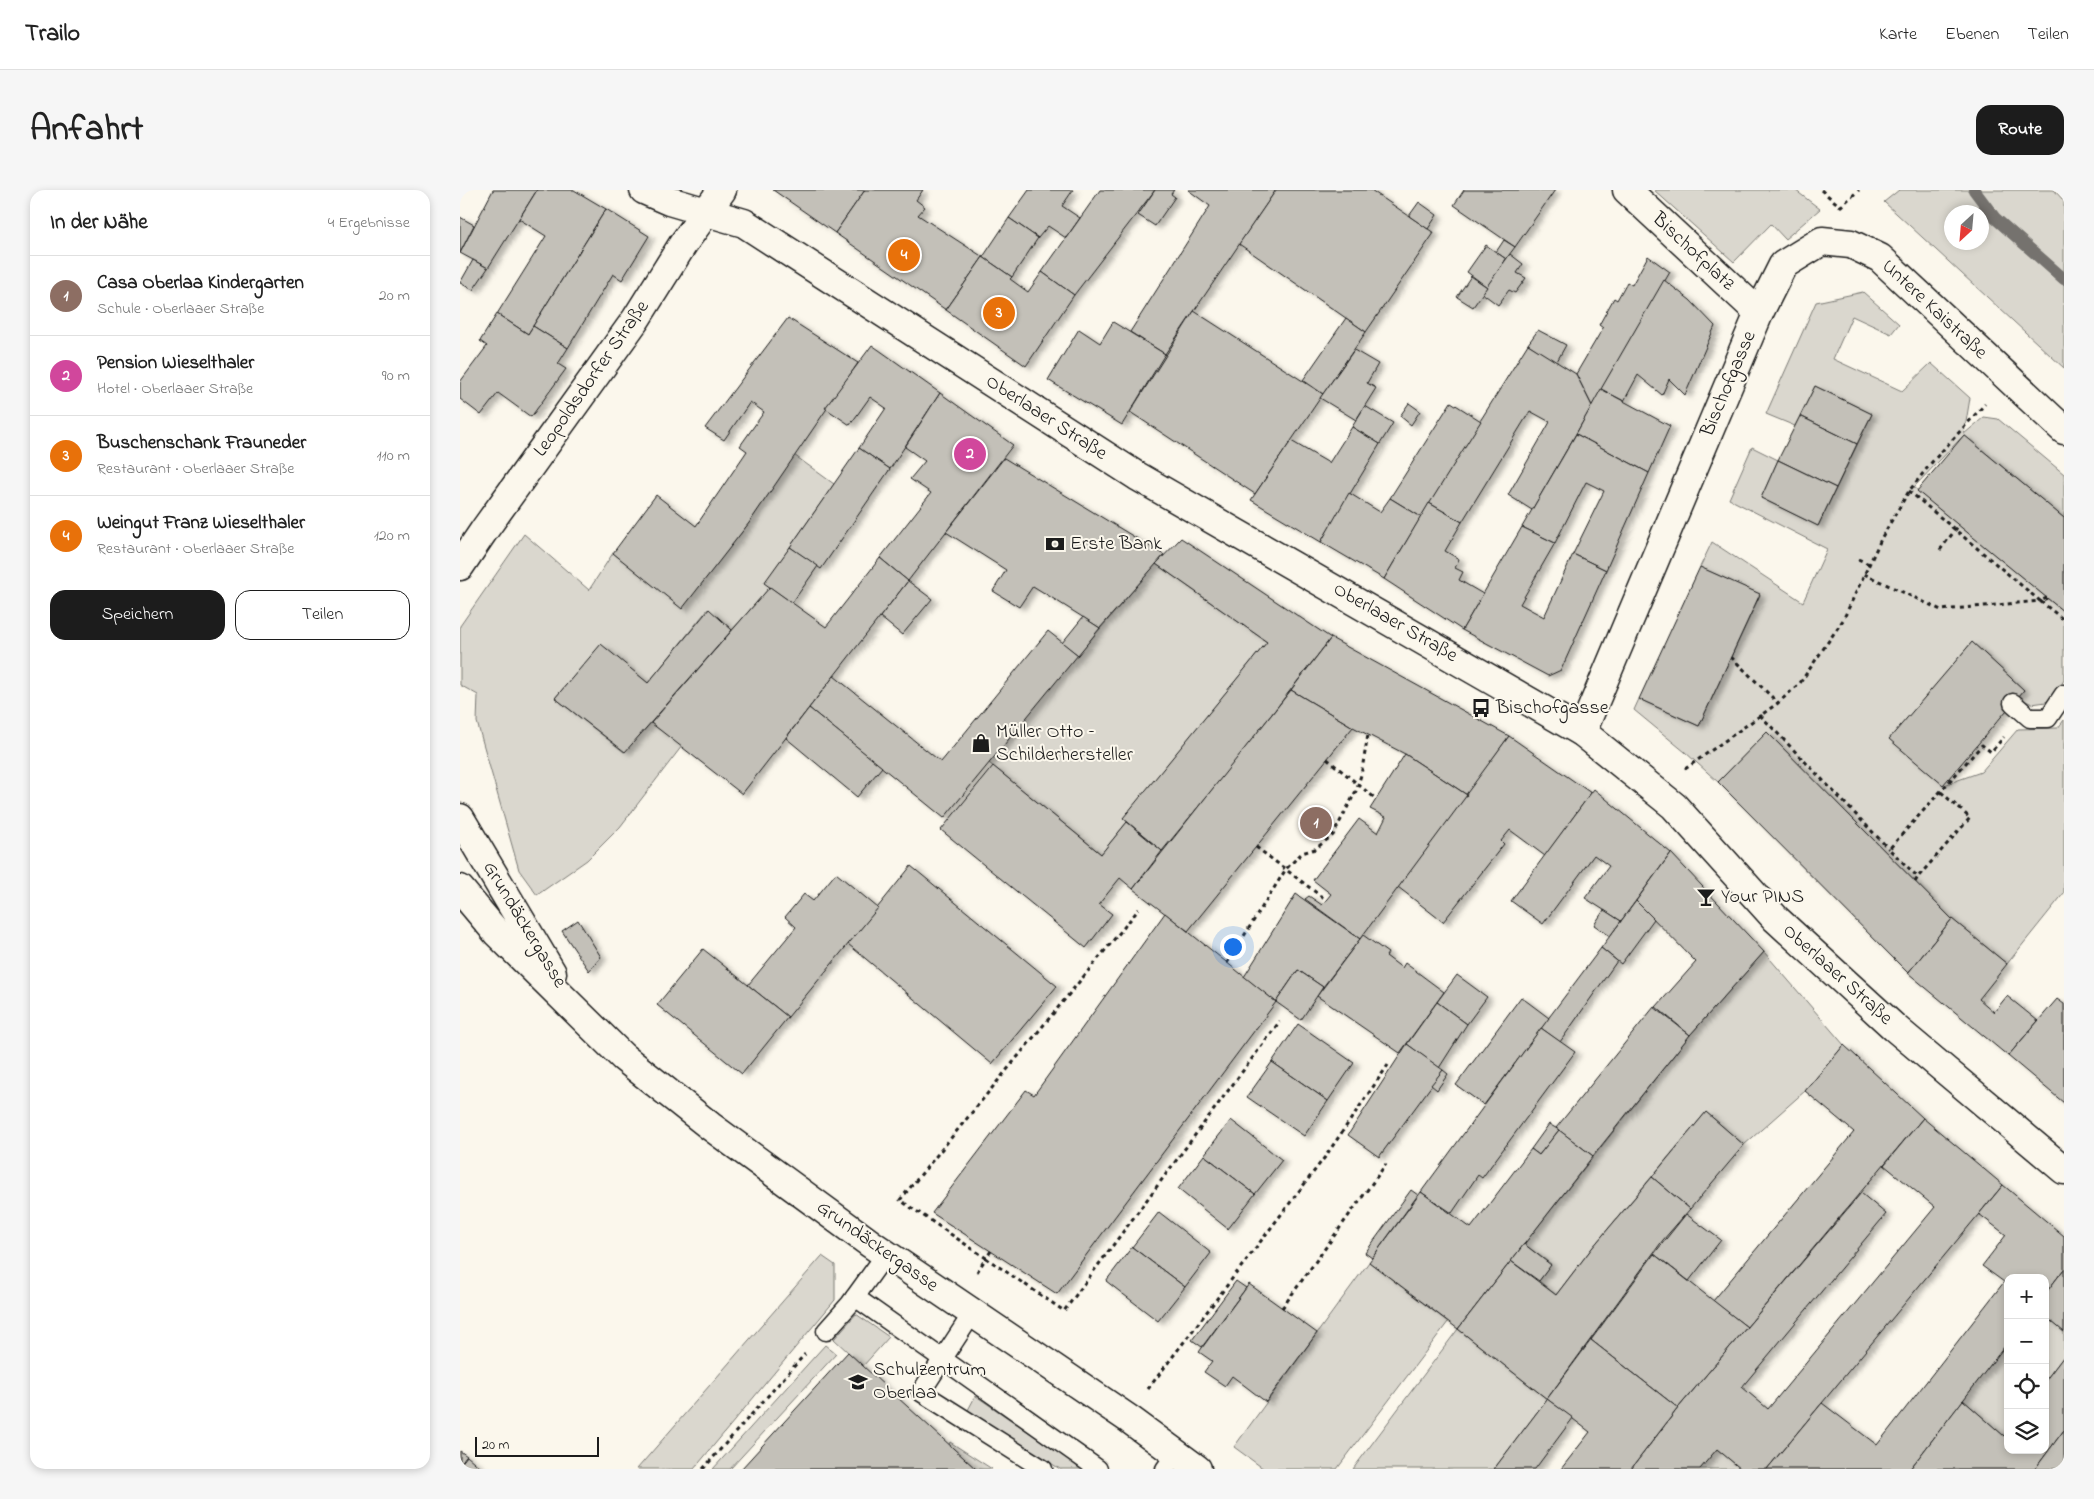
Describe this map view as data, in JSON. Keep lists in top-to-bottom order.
{
  "streets": {
    "street": [
      "Bischofplatz",
      "Untere Kaistraße",
      "Leopoldsdorfer Straße",
      "Bischofgasse",
      "Oberlaaer Straße",
      "Grundäckergasse"
    ]
  },
  "crossings": [
    ["Bischofplatz", "Untere Kaistraße"],
    ["Bischofplatz", "Bischofgasse"],
    ["Untere Kaistraße", "Bischofgasse"],
    ["Leopoldsdorfer Straße", "Oberlaaer Straße"],
    ["Bischofgasse", "Oberlaaer Straße"]
  ],
  "places": {
    "bank": ["Erste Bank"],
    "bus stop": ["Bischofgasse"],
    "shop": ["Müller Otto – Schilderhersteller"],
    "bar": ["Your PINS"],
    "school or university": ["Schulzentrum Oberlaa"]
  },
  "scale_bar": "20 m",
  "north": "bottom left",
  "page": {
    "header": "Trailo",
    "nav": ["Karte", "Ebenen", "Teilen"],
    "title": "Anfahrt",
    "buttons": [
      "Route",
      ["Speichern", "Teilen"]
    ],
    "heading": ["In der Nähe", "4 Ergebnisse"],
    "pins": [
      "4",
      "3",
      "2",
      "1"
    ],
    "list": [
      {
        "mark": "1",
        "name": "Casa Oberlaa Kindergarten",
        "note": "Schule · Oberlaaer Straße",
        "value": "20 m"
      },
      {
        "mark": "2",
        "name": "Pension Wieselthaler",
        "note": "Hotel · Oberlaaer Straße",
        "value": "90 m"
      },
      {
        "mark": "3",
        "name": "Buschenschank Frauneder",
        "note": "Restaurant · Oberlaaer Straße",
        "value": "110 m"
      },
      {
        "mark": "4",
        "name": "Weingut Franz Wieselthaler",
        "note": "Restaurant · Oberlaaer Straße",
        "value": "120 m"
      }
    ],
    "map_buttons": ["+", "−"],
    "scale": "20 m"
  }
}
